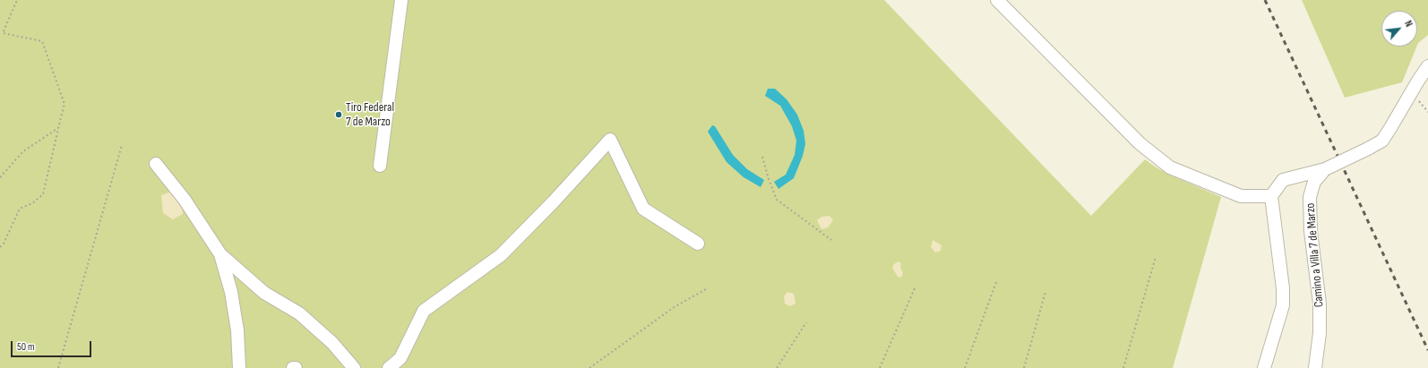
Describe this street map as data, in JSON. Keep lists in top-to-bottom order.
{
  "streets": {
    "street": ["Camino a Villa 7 de Marzo"]
  },
  "places": ["Tiro Federal 7 de Marzo"],
  "scale_bar": "50 m",
  "north": "top right"
}
